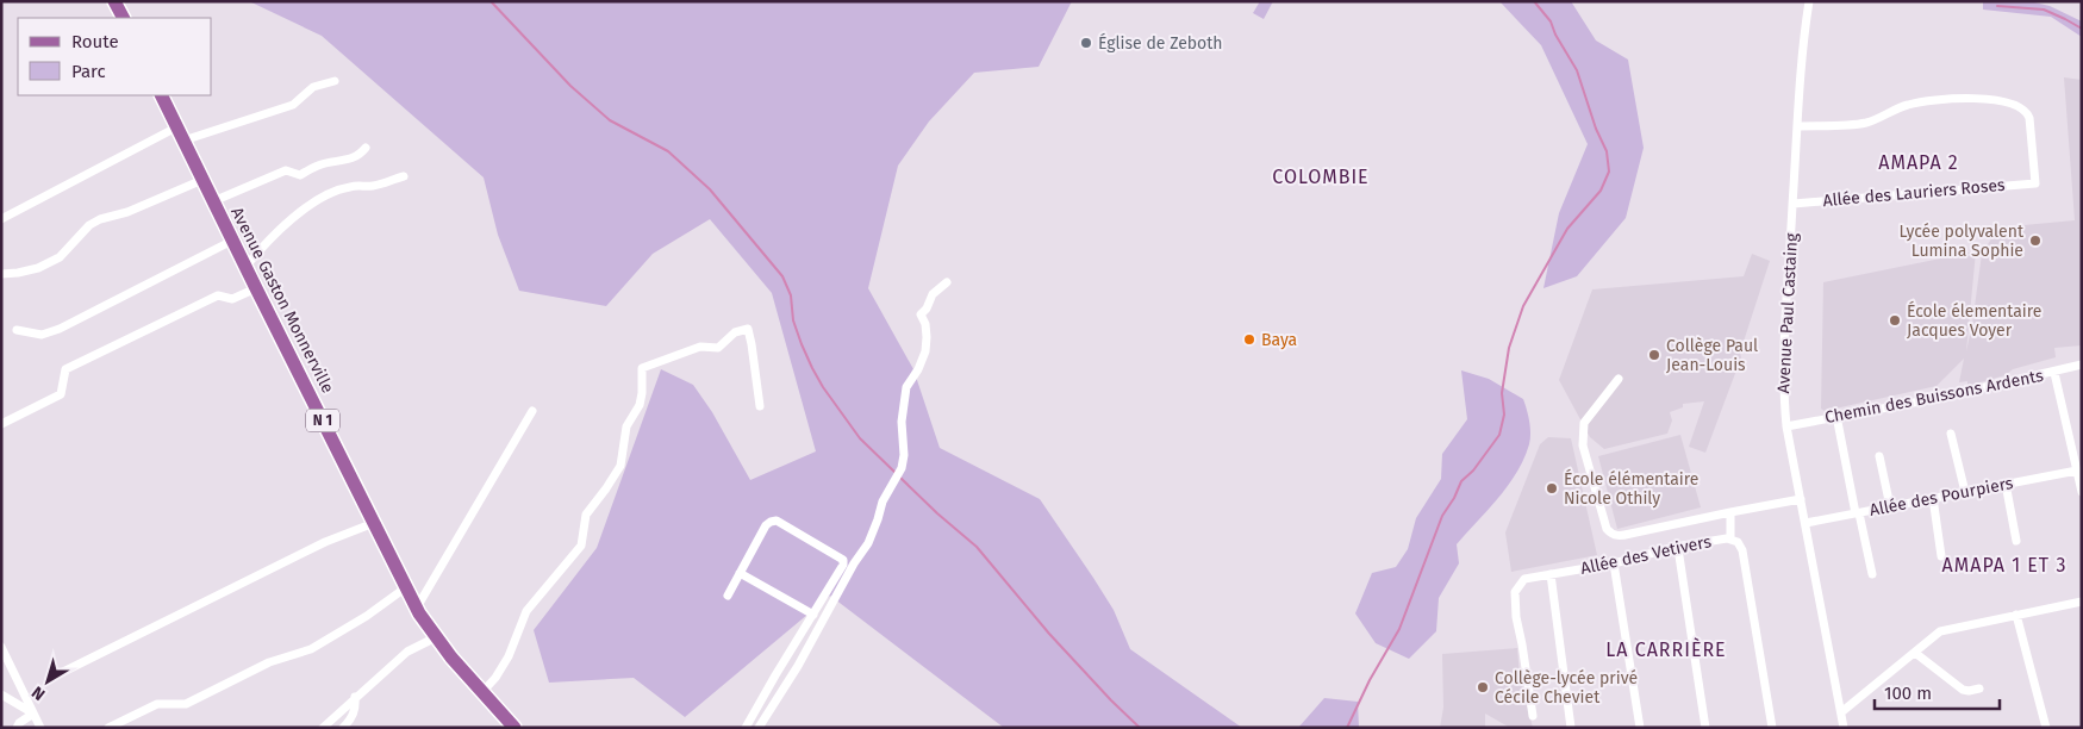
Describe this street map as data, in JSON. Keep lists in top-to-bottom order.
{
  "streets": {
    "main road": ["Avenue Gaston Monnerville", "N 1"],
    "street": [
      "Allée des Lauriers Roses",
      "Avenue Paul Castaing",
      "Chemin des Buissons Ardents",
      "Allée des Pourpiers",
      "Allée des Vetivers"
    ]
  },
  "crossings": [
    ["Allée des Lauriers Roses", "Avenue Paul Castaing"],
    ["Avenue Paul Castaing", "Chemin des Buissons Ardents"],
    ["Avenue Paul Castaing", "Allée des Pourpiers"]
  ],
  "districts": [
    "AMAPA 2",
    "COLOMBIE",
    "AMAPA 1 ET 3",
    "LA CARRIÈRE"
  ],
  "places": [
    "Église de Zeboth",
    "Lycée polyvalent Lumina Sophie",
    "École élementaire Jacques Voyer",
    "Baya",
    "Collège Paul Jean-Louis",
    "École élémentaire Nicole Othily",
    "Collège-lycée privé Cécile Cheviet"
  ],
  "legend": ["Route", "Parc"],
  "scale_bar": "100 m",
  "north": "bottom left"
}
